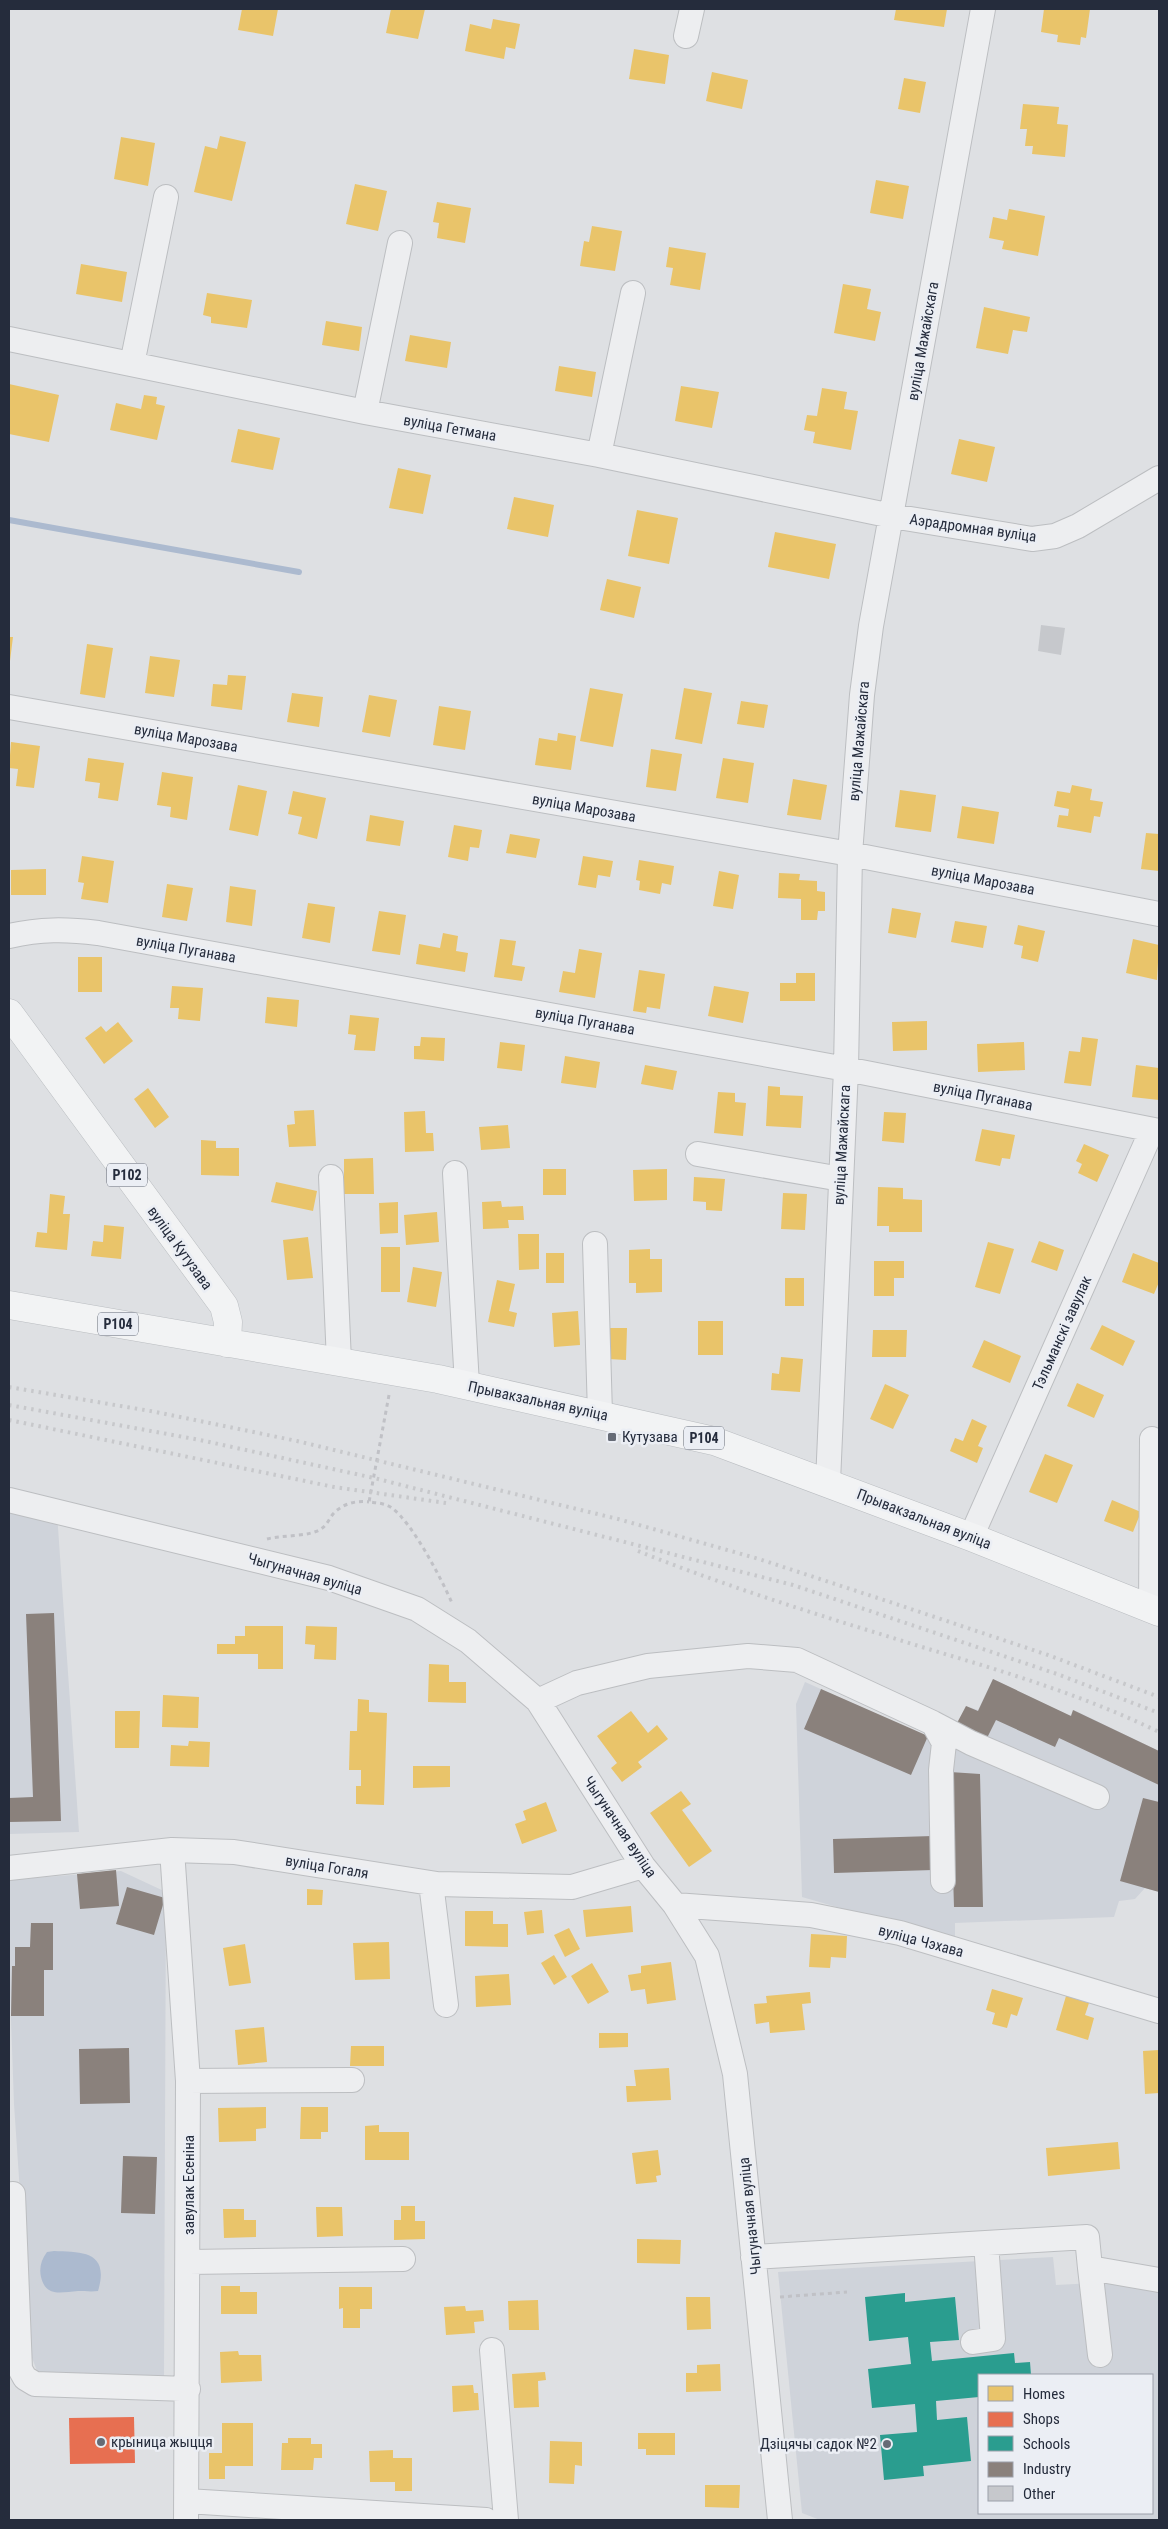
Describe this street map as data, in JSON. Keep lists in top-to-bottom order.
{
  "streets": {
    "main road": [
      "Р102",
      "вуліца Кутузава",
      "Р104",
      "Прывакзальная вуліца"
    ],
    "street": [
      "вуліца Мажайскага",
      "вуліца Гетмана",
      "Аэрадромная вуліца",
      "вуліца Марозава",
      "вуліца Пуганава",
      "Тэльманскі завулак",
      "Чыгуначная вуліца",
      "вуліца Гогаля",
      "вуліца Чэхава",
      "завулак Есеніна"
    ]
  },
  "crossings": [
    ["вуліца Мажайскага", "вуліца Гетмана"],
    ["вуліца Мажайскага", "Аэрадромная вуліца"],
    ["вуліца Мажайскага", "вуліца Марозава"],
    ["вуліца Мажайскага", "вуліца Пуганава"],
    ["вуліца Мажайскага", "Прывакзальная вуліца"],
    ["вуліца Гетмана", "Аэрадромная вуліца"],
    ["вуліца Пуганава", "Тэльманскі завулак"],
    ["вуліца Кутузава", "Прывакзальная вуліца"],
    ["Тэльманскі завулак", "Прывакзальная вуліца"],
    ["Чыгуначная вуліца", "вуліца Гогаля"],
    ["Чыгуначная вуліца", "вуліца Чэхава"],
    ["вуліца Гогаля", "завулак Есеніна"]
  ],
  "places": {
    "transit": ["Кутузава"],
    "other": ["крыница жыцця", "Дзіцячы садок №2"]
  },
  "legend": [
    "Homes",
    "Shops",
    "Schools",
    "Industry",
    "Other"
  ]
}
